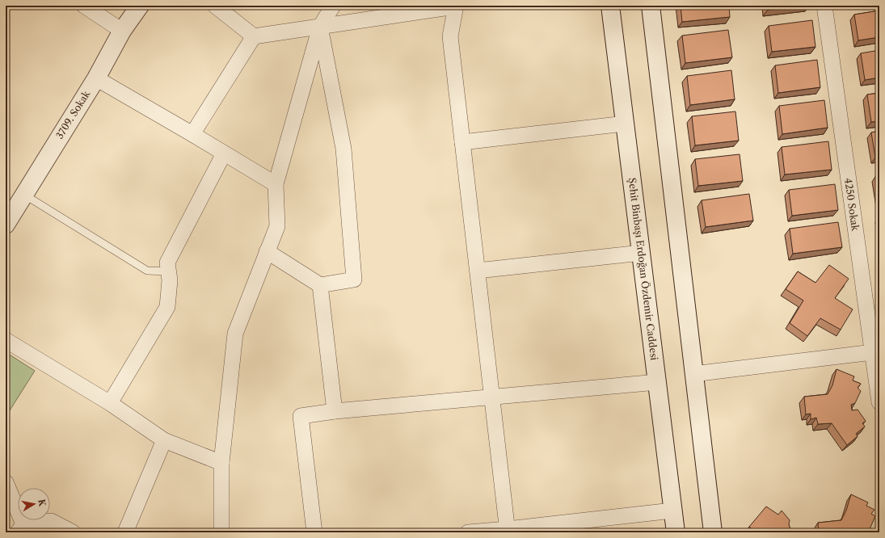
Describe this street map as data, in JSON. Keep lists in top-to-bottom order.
{
  "streets": {
    "main road": ["3709. Sokak", "Şehit Binbaşı Erdoğan Özdemir Caddesi"],
    "street": ["4250 Sokak"]
  },
  "north": "right"
}
